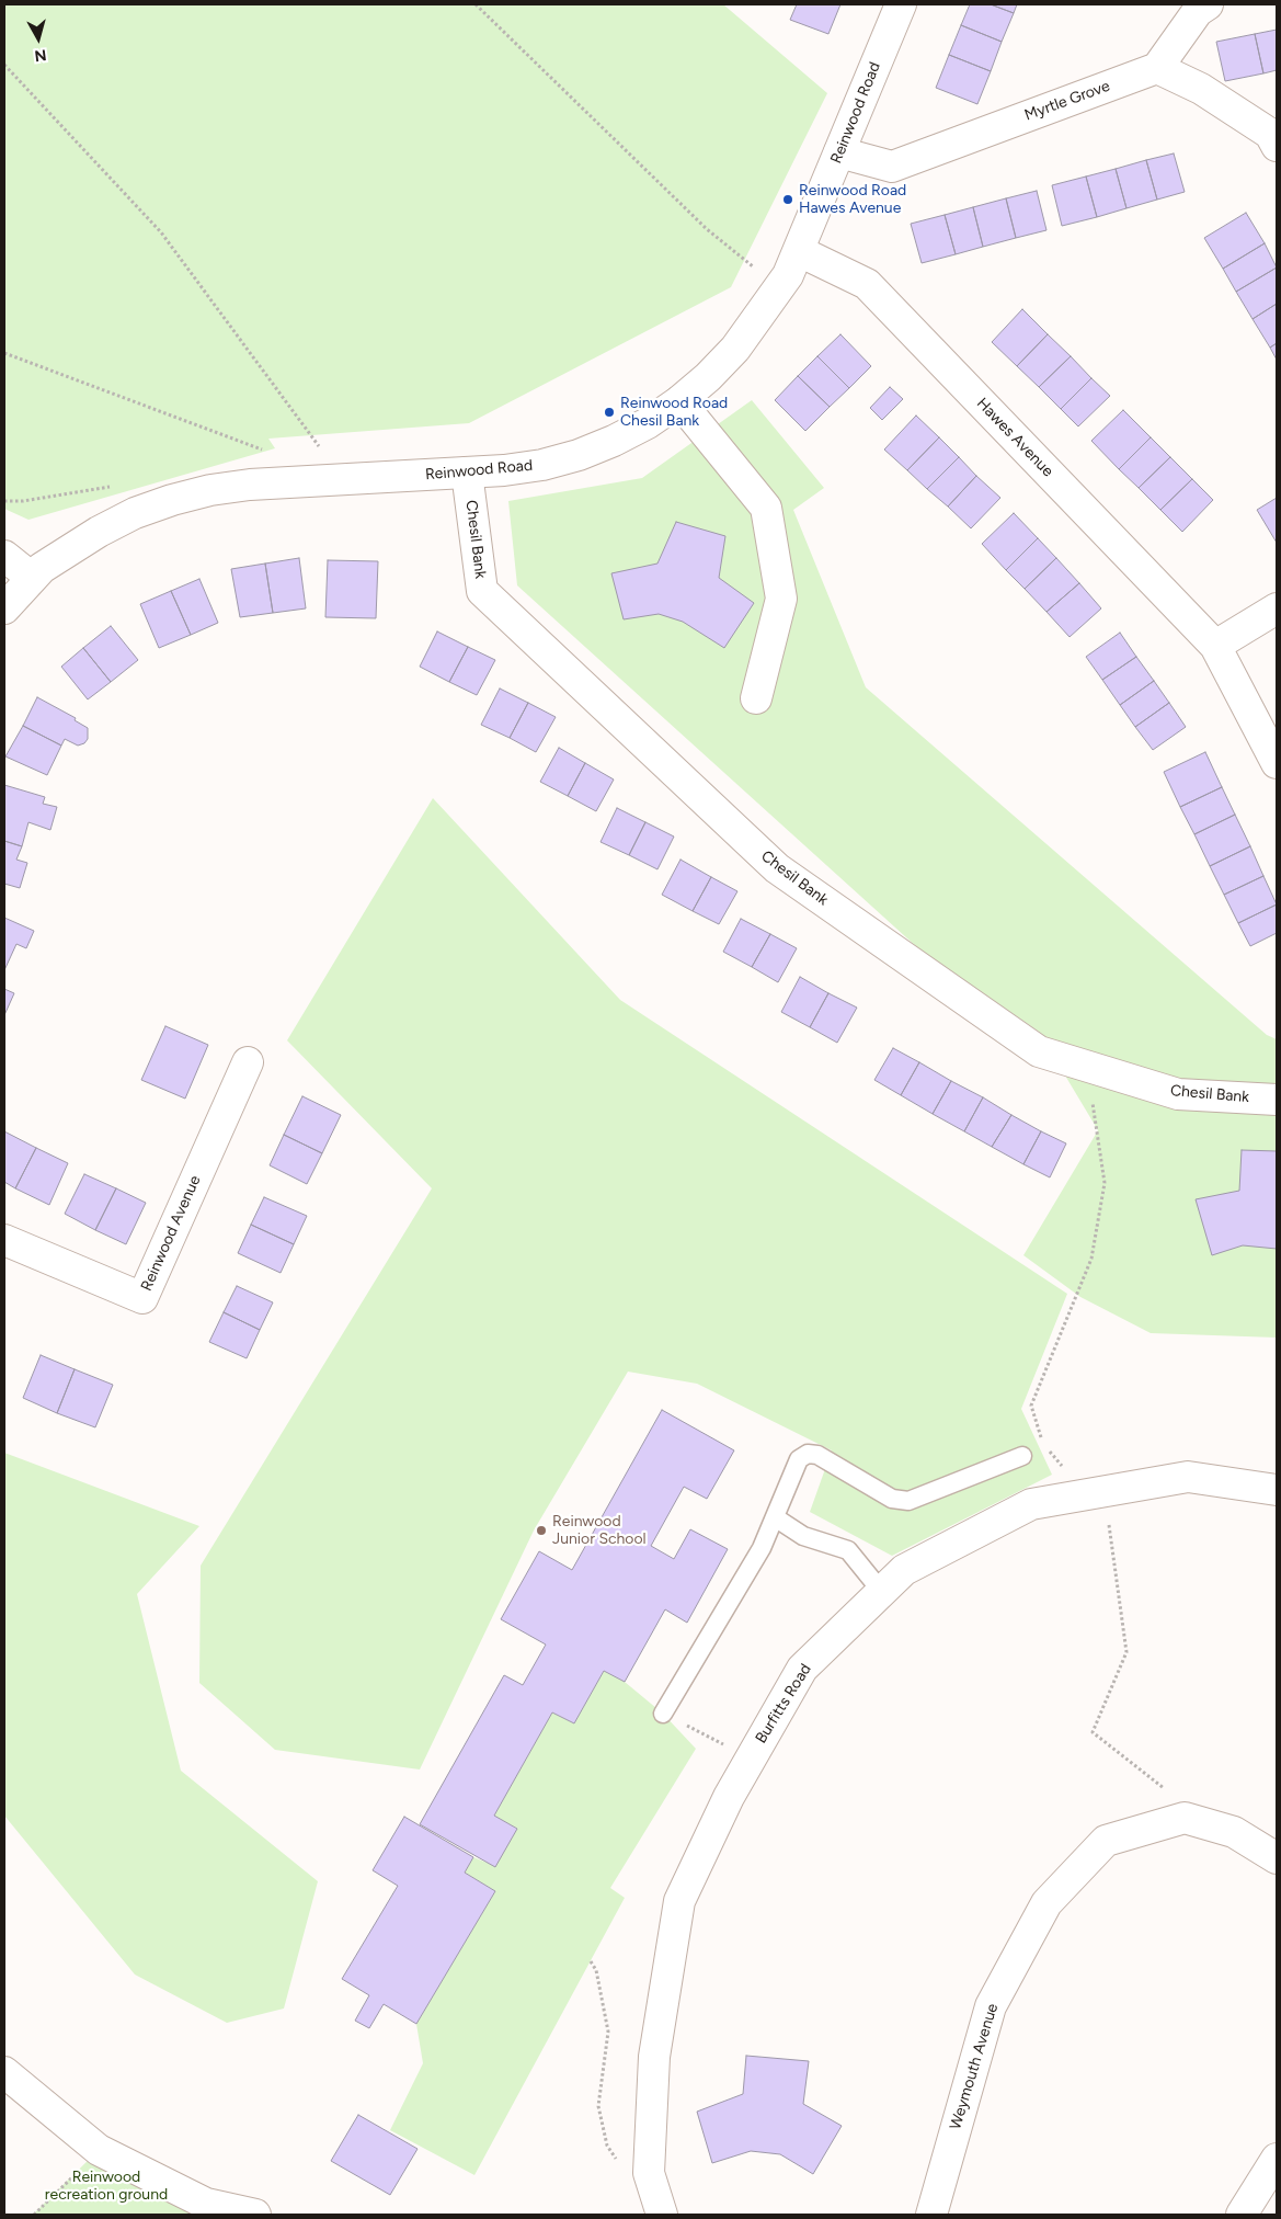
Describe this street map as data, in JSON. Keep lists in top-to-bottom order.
{
  "streets": {
    "street": [
      "Myrtle Grove",
      "Reinwood Road",
      "Hawes Avenue",
      "Chesil Bank",
      "Reinwood Avenue",
      "Burfitts Road",
      "Weymouth Avenue"
    ]
  },
  "crossings": [
    ["Myrtle Grove", "Reinwood Road"],
    ["Reinwood Road", "Hawes Avenue"],
    ["Reinwood Road", "Chesil Bank"]
  ],
  "parks": ["Reinwood recreation ground"],
  "places": ["Reinwood Road Hawes Avenue", "Reinwood Road Chesil Bank", "Reinwood Junior School"],
  "north": "bottom"
}
